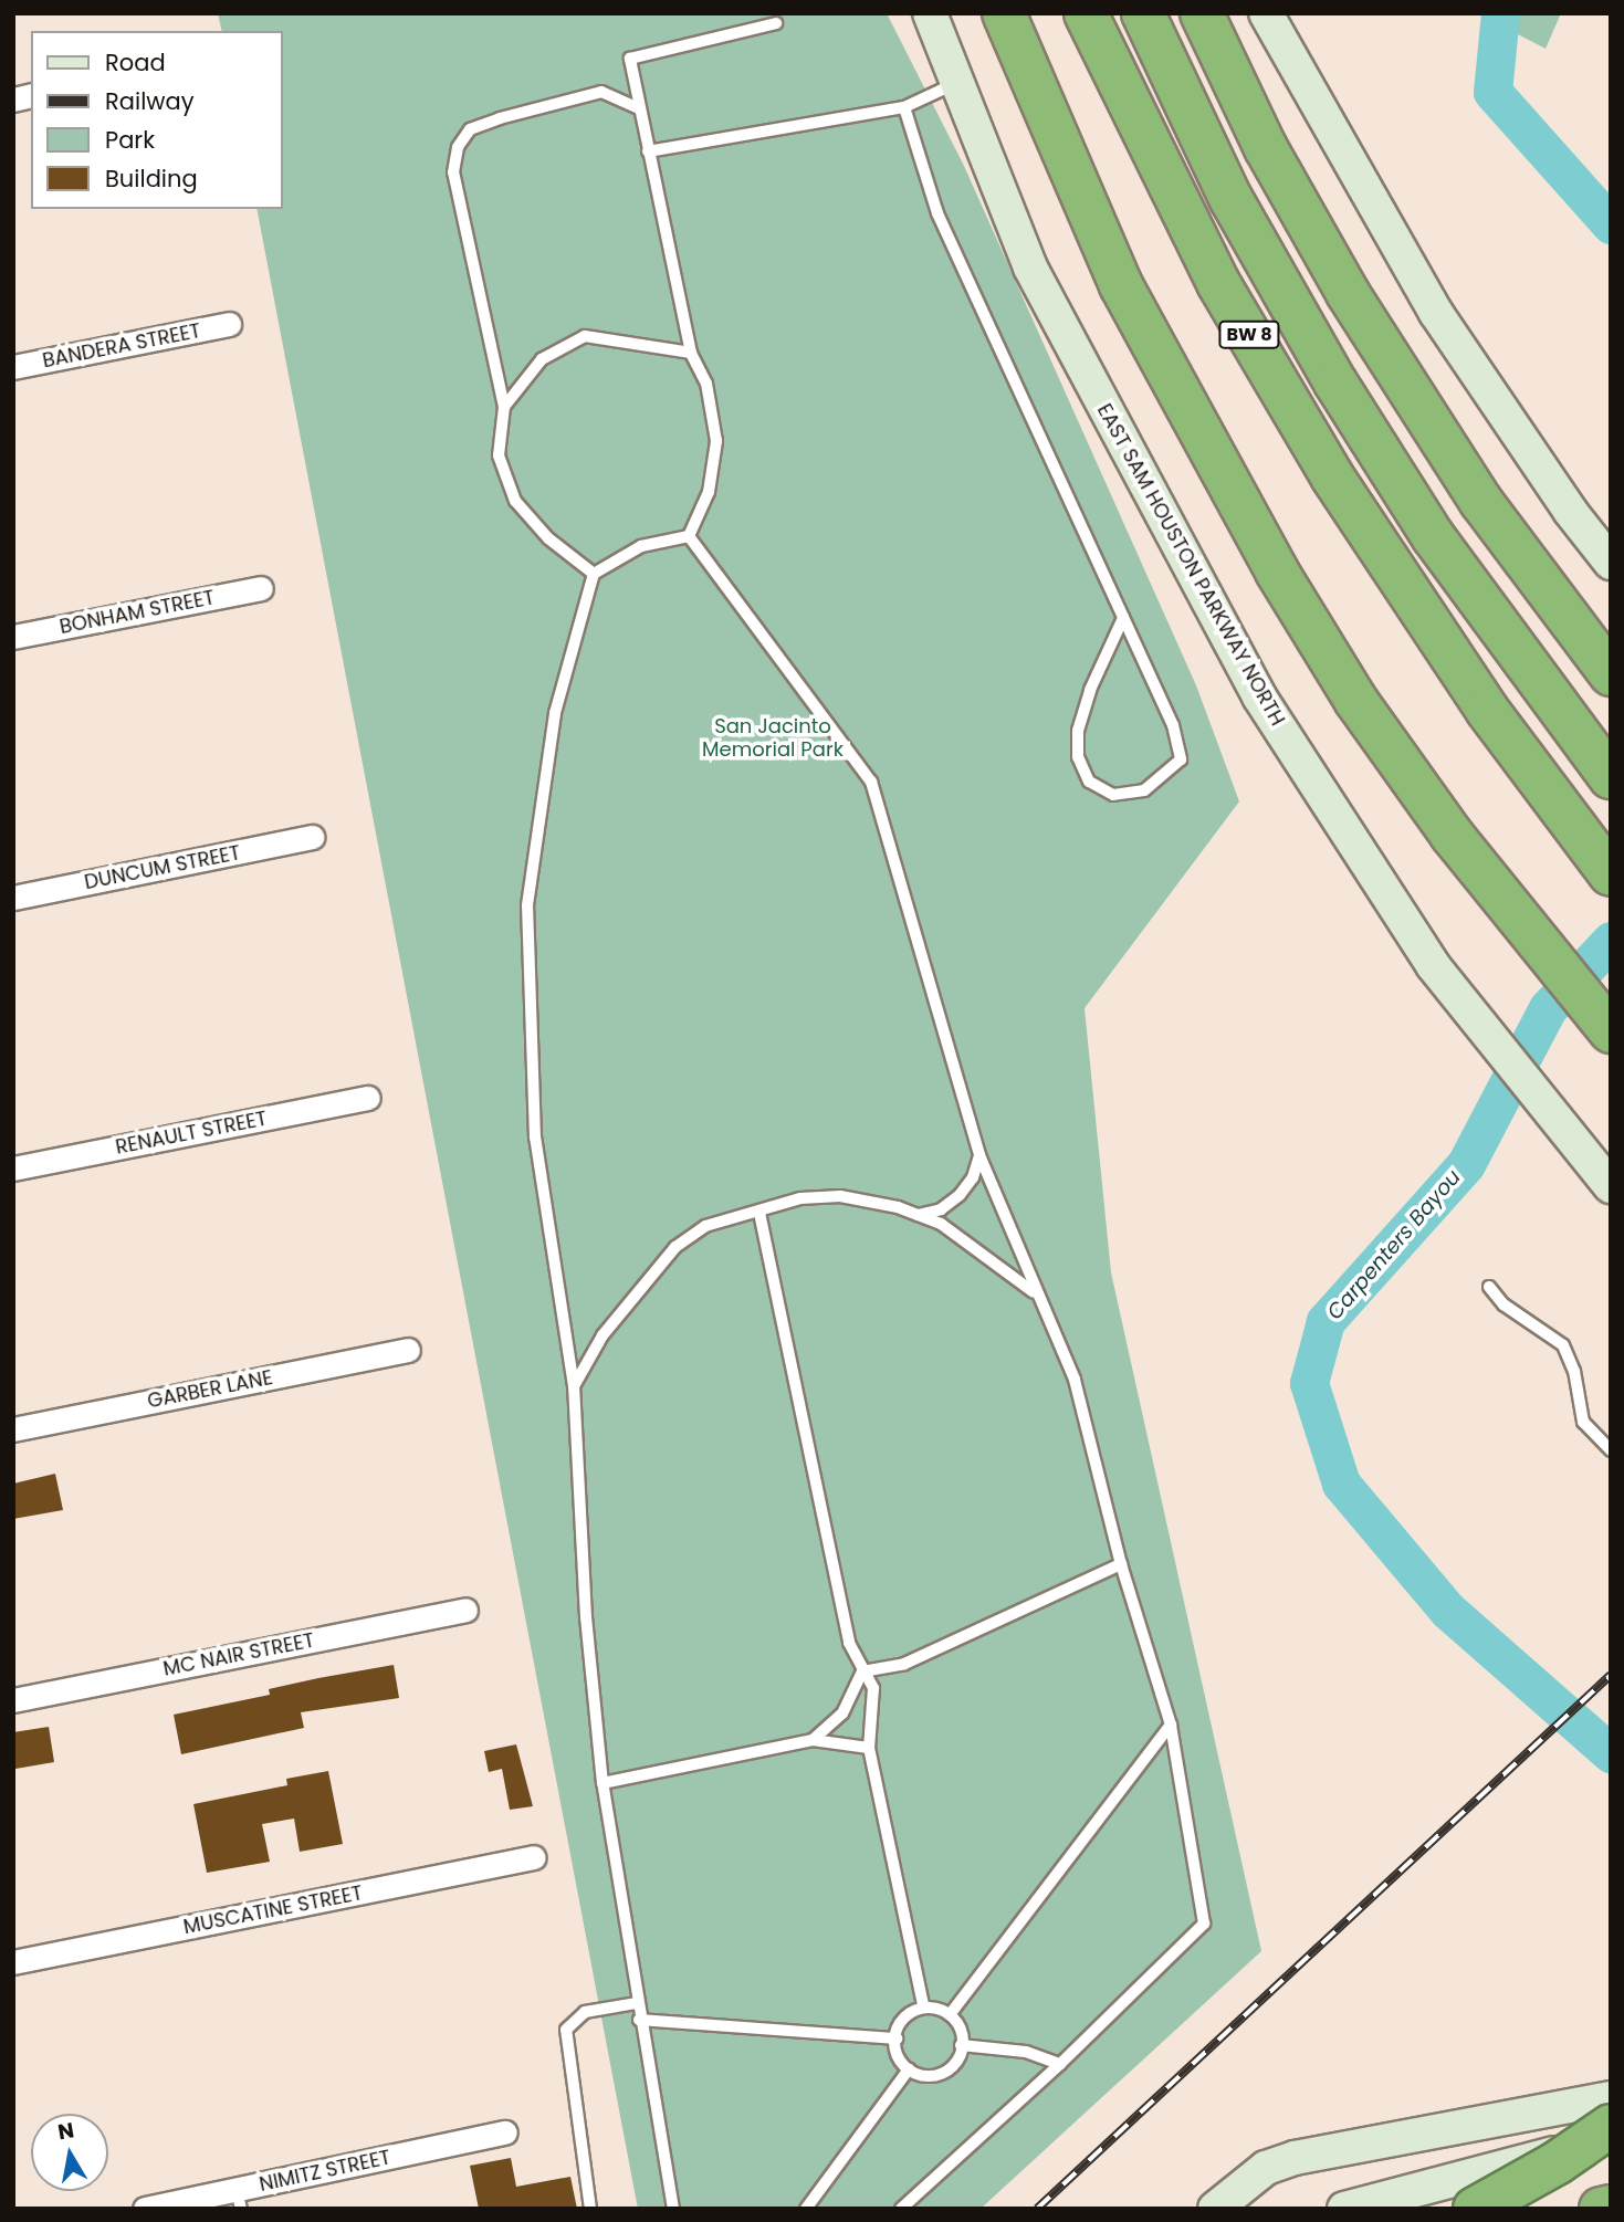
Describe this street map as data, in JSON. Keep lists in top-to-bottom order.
{
  "streets": {
    "highway": ["BW 8"],
    "main road": ["EAST SAM HOUSTON PARKWAY NORTH"],
    "street": [
      "BANDERA STREET",
      "BONHAM STREET",
      "DUNCUM STREET",
      "RENAULT STREET",
      "GARBER LANE",
      "MC NAIR STREET",
      "MUSCATINE STREET",
      "NIMITZ STREET"
    ]
  },
  "water": ["Carpenters Bayou"],
  "parks": ["San Jacinto Memorial Park"],
  "legend": [
    "Road",
    "Railway",
    "Park",
    "Building"
  ],
  "north": "top"
}
